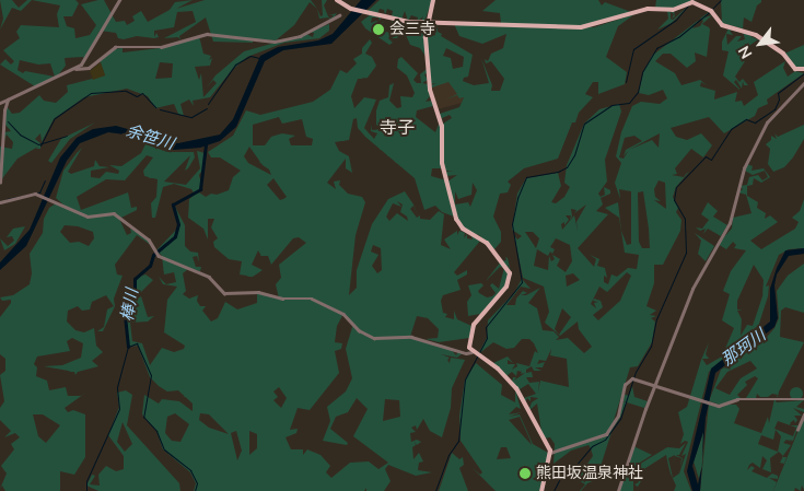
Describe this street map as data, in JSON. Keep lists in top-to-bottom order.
{
  "districts": ["寺子"],
  "water": ["余笹川", "棒川", "那珂川"],
  "places": ["会三寺", "熊田坂温泉神社"],
  "north": "bottom left"
}
